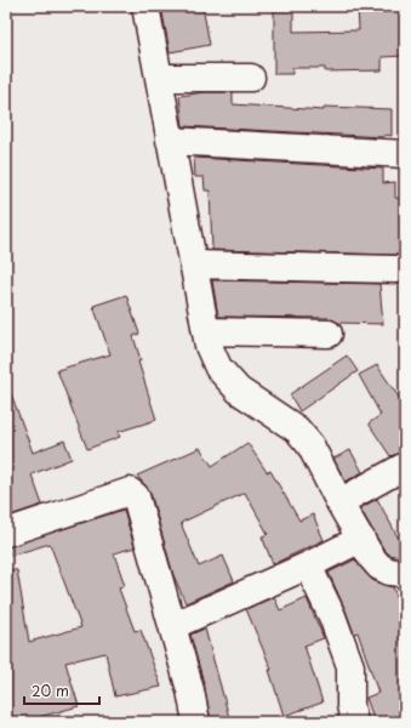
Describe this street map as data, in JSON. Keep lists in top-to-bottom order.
{
  "scale_bar": "20 m"
}
